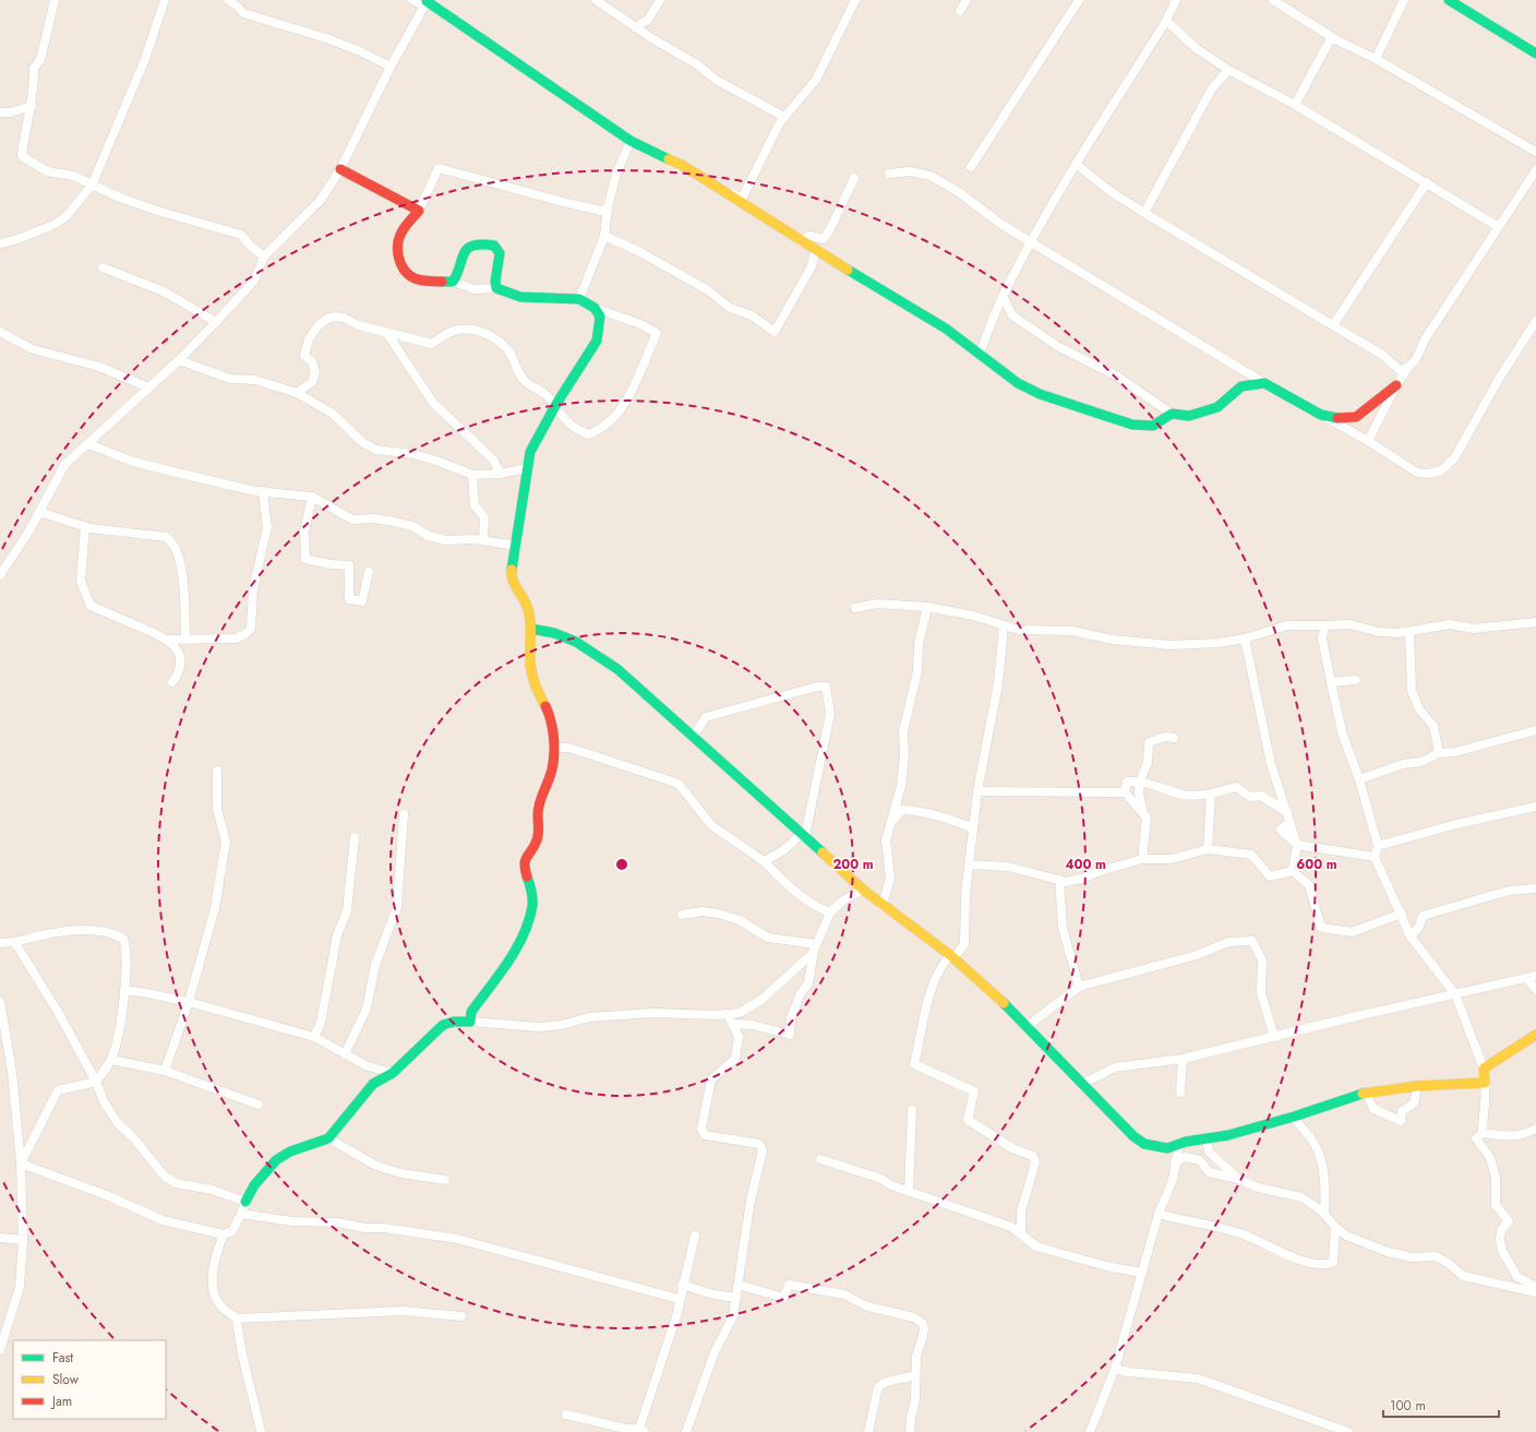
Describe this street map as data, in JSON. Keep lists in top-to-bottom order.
{
  "legend": ["Fast", "Slow", "Jam"],
  "scale_bar": "100 m",
  "rings": ["200 m", "400 m", "600 m"]
}
